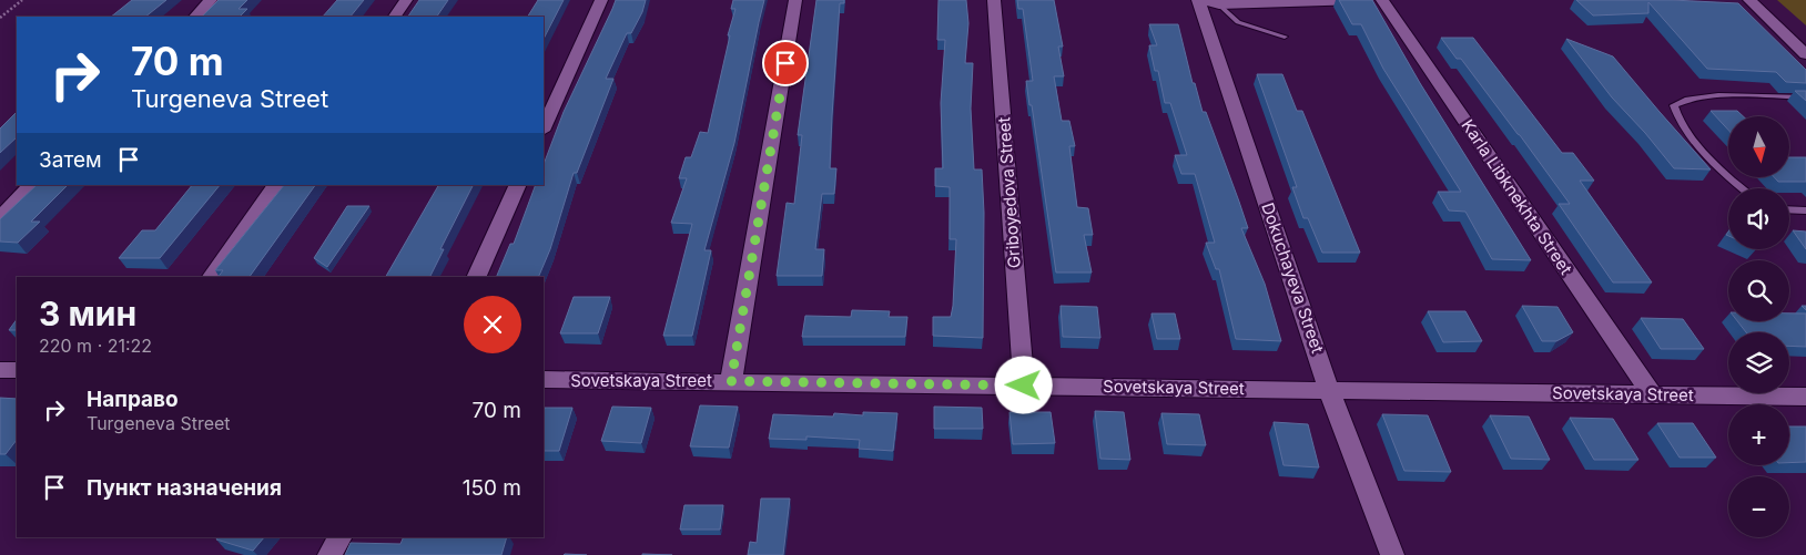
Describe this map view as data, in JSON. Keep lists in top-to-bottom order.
{
  "streets": {
    "street": [
      "Griboyedova Street",
      "Karla Libknekhta Street",
      "Dokuchayeva Street",
      "Sovetskaya Street"
    ]
  },
  "crossings": [
    ["Griboyedova Street", "Sovetskaya Street"],
    ["Karla Libknekhta Street", "Sovetskaya Street"],
    ["Dokuchayeva Street", "Sovetskaya Street"]
  ],
  "north": "bottom",
  "page": {
    "turn": ["70 m", "Turgeneva Street"],
    "map_buttons": ["+", "−"],
    "then": "Затем",
    "heading": ["3 мин", "220 m · 21:22"],
    "list": [
      {
        "name": "Направо",
        "note": "Turgeneva Street",
        "value": "70 m"
      },
      {
        "name": "Пункт назначения",
        "value": "150 m"
      }
    ]
  }
}
